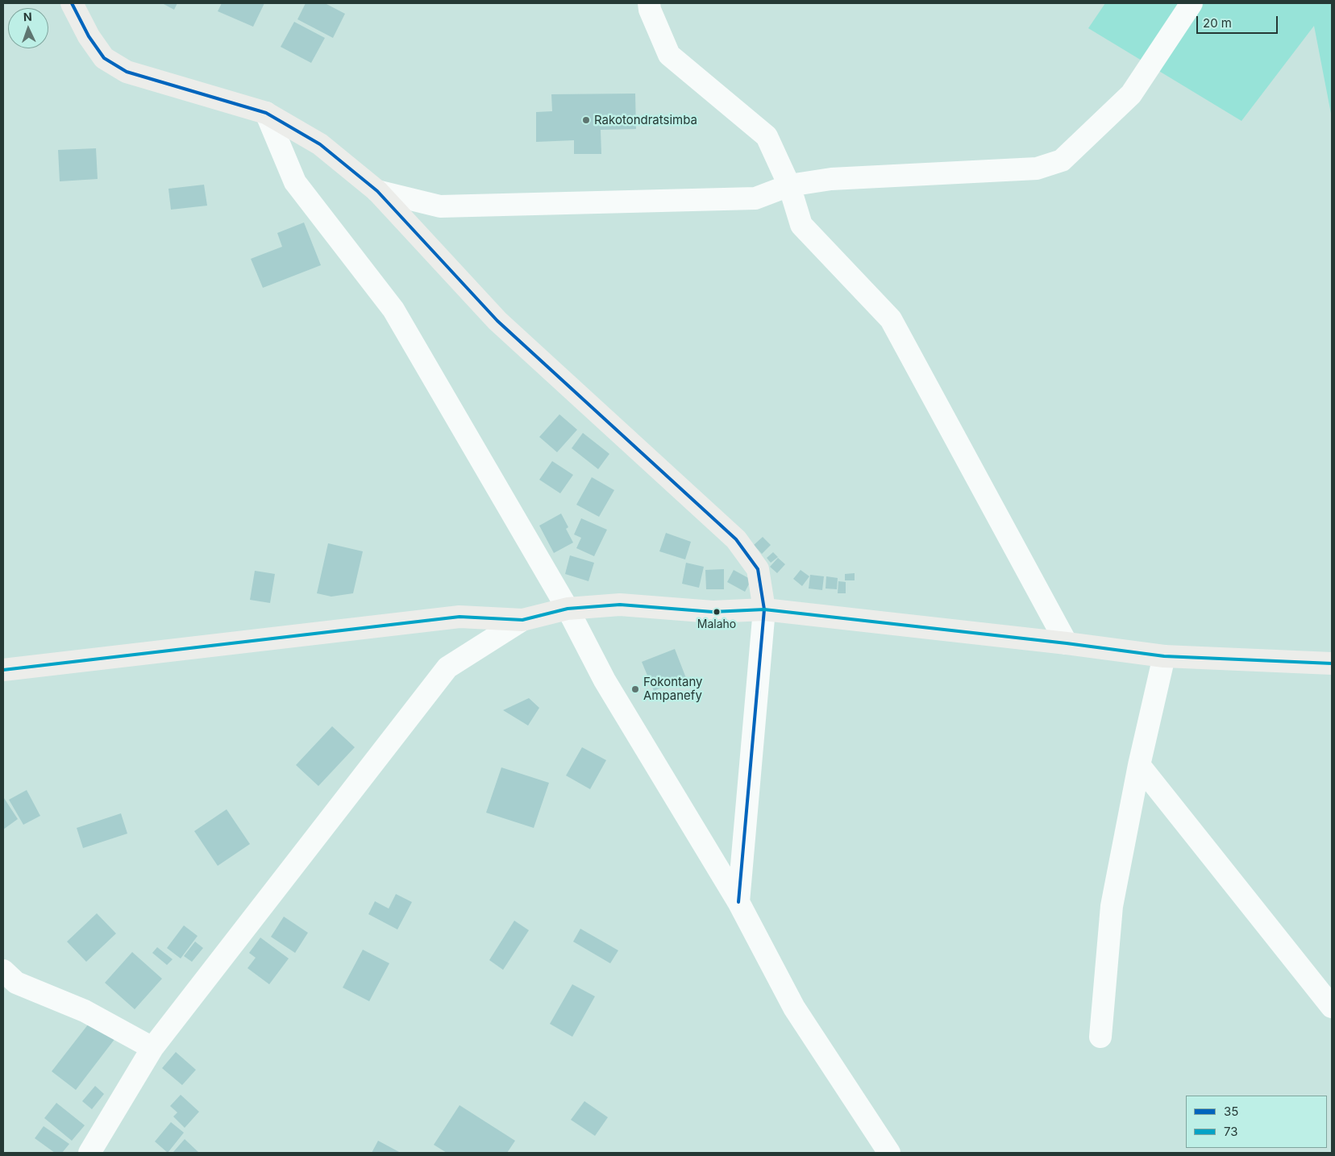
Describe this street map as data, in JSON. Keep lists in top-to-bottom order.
{
  "places": ["Rakotondratsimba", "Malaho", "Fokontany Ampanefy"],
  "lines": ["transit line 35", "transit line 73"],
  "legend": ["35", "73"],
  "scale_bar": "20 m",
  "north": "top"
}
